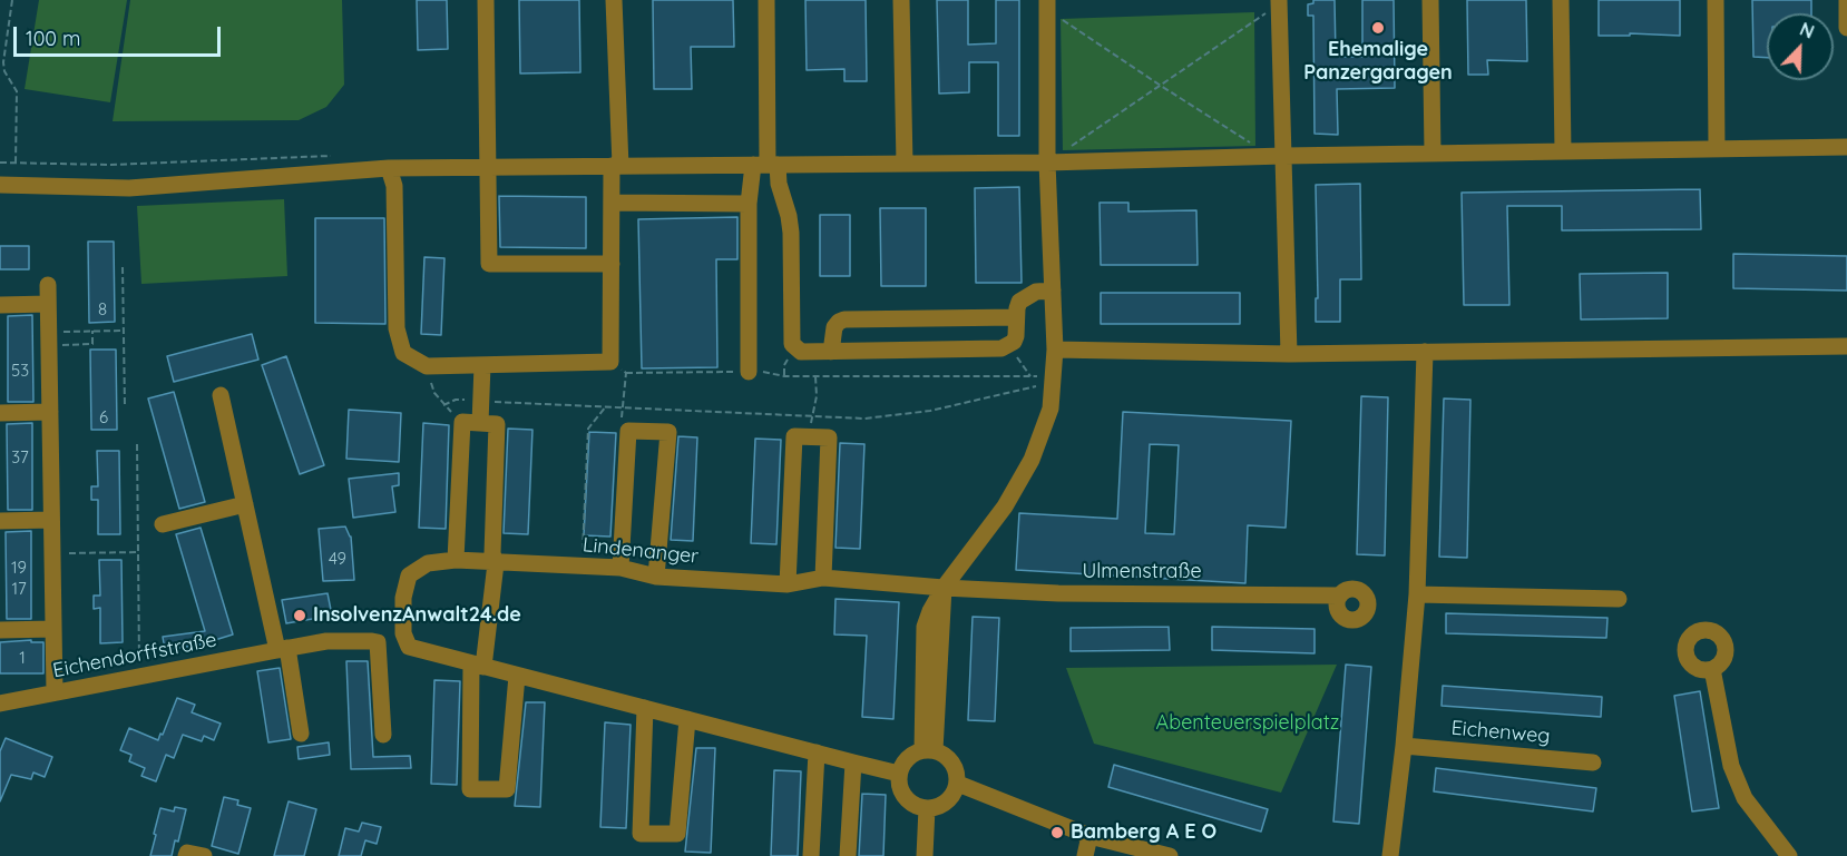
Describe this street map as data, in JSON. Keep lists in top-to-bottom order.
{
  "streets": {
    "street": [
      "Lindenanger",
      "Ulmenstraße",
      "Eichendorffstraße",
      "Eichenweg"
    ]
  },
  "crossings": [
    ["Lindenanger", "Ulmenstraße"]
  ],
  "parks": ["Abenteuerspielplatz"],
  "places": ["Ehemalige Panzergaragen", "InsolvenzAnwalt24.de", "Bamberg A E O"],
  "house_numbers": [
    "8",
    "53",
    "6",
    "37",
    "49",
    "19",
    "17",
    "1"
  ],
  "scale_bar": "100 m",
  "north": "top right"
}
